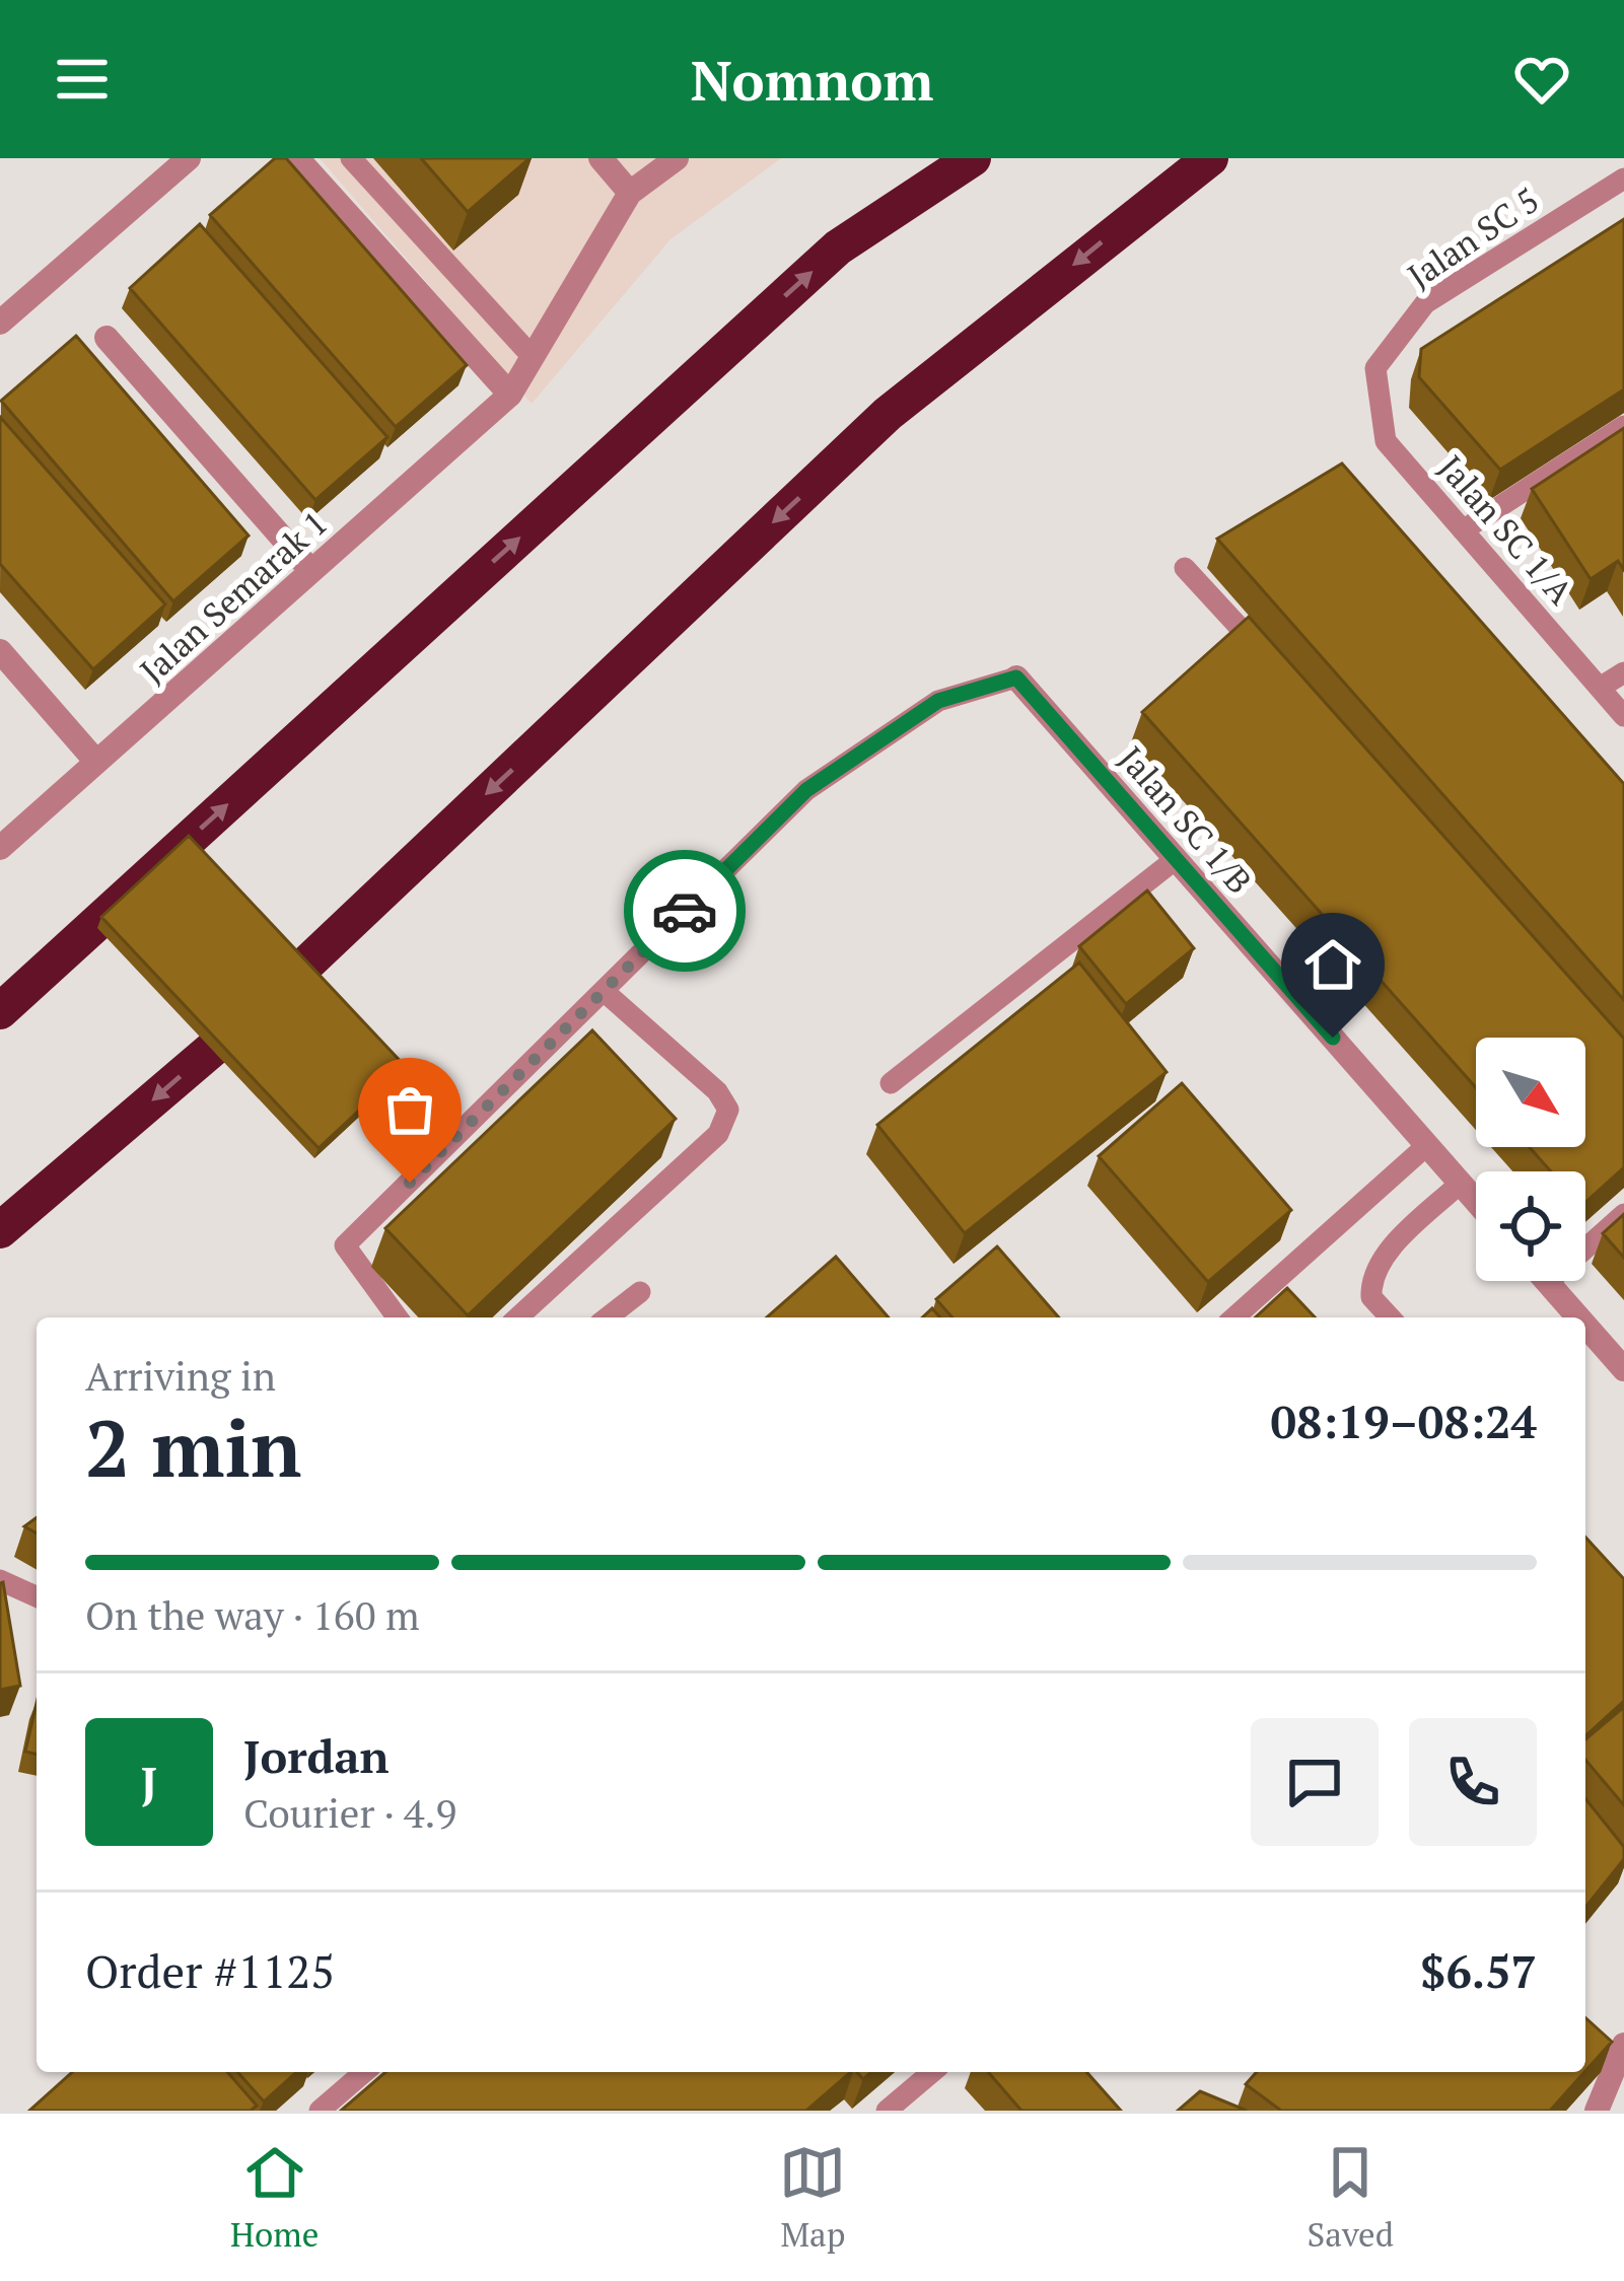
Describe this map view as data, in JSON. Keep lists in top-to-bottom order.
{
  "streets": {
    "street": ["Jalan Semarak 1", "Jalan SC 1/B"],
    "lane": ["Jalan SC 5", "Jalan SC 1/A"]
  },
  "crossings": [
    ["Jalan SC 5", "Jalan SC 1/A"]
  ],
  "north": "bottom right",
  "page": {
    "header": "Nomnom",
    "heading": ["2 min", "Arriving in", "08:19–08:24"],
    "panel": [
      "Jordan",
      "Courier · 4.9",
      "Order #1125",
      "$6.57"
    ],
    "bar": "On the way · 160 m",
    "round": "J",
    "tabs": ["Home", "Map", "Saved"]
  }
}
